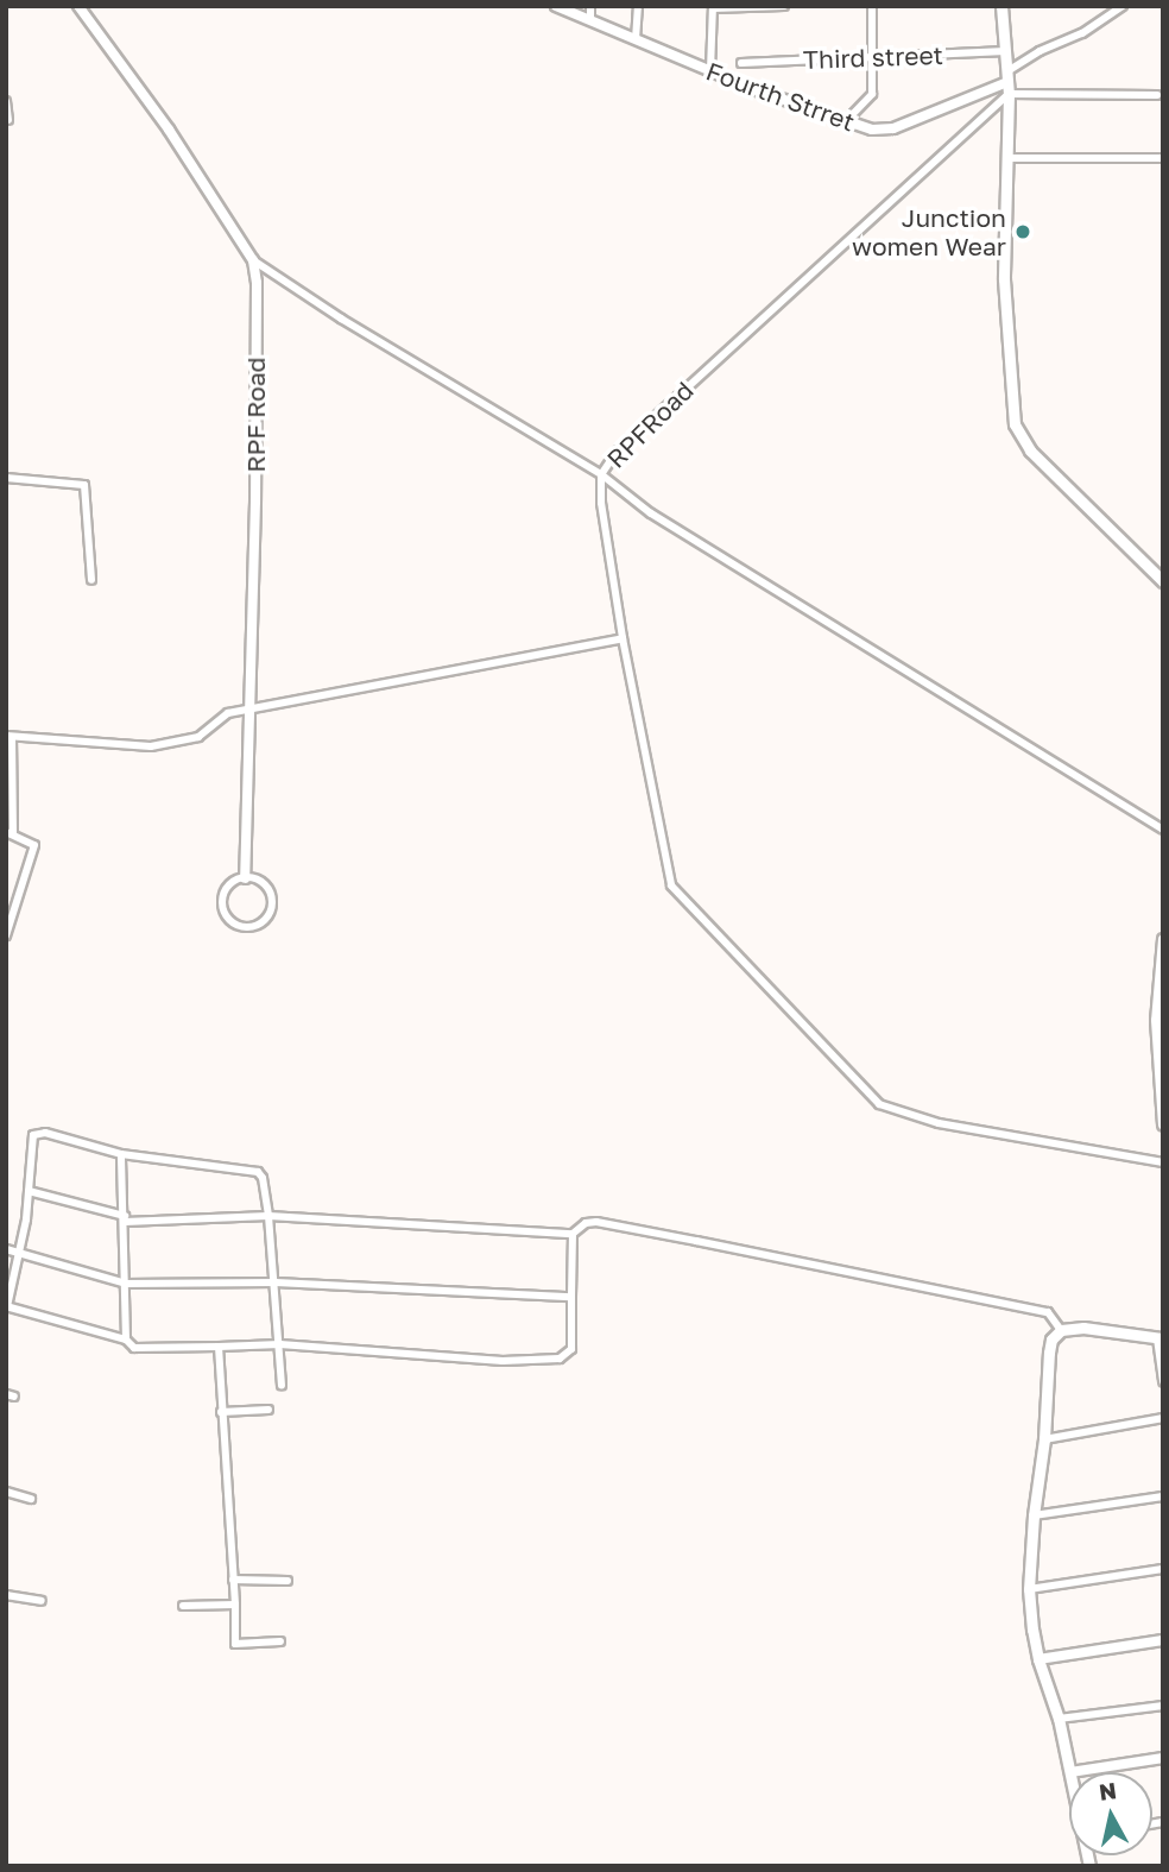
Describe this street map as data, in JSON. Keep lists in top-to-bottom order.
{
  "streets": {
    "street": [
      "Third street",
      "Fourth Strret",
      "RPF Road",
      "RPFRoad"
    ]
  },
  "places": ["Junction women Wear"],
  "north": "top"
}
